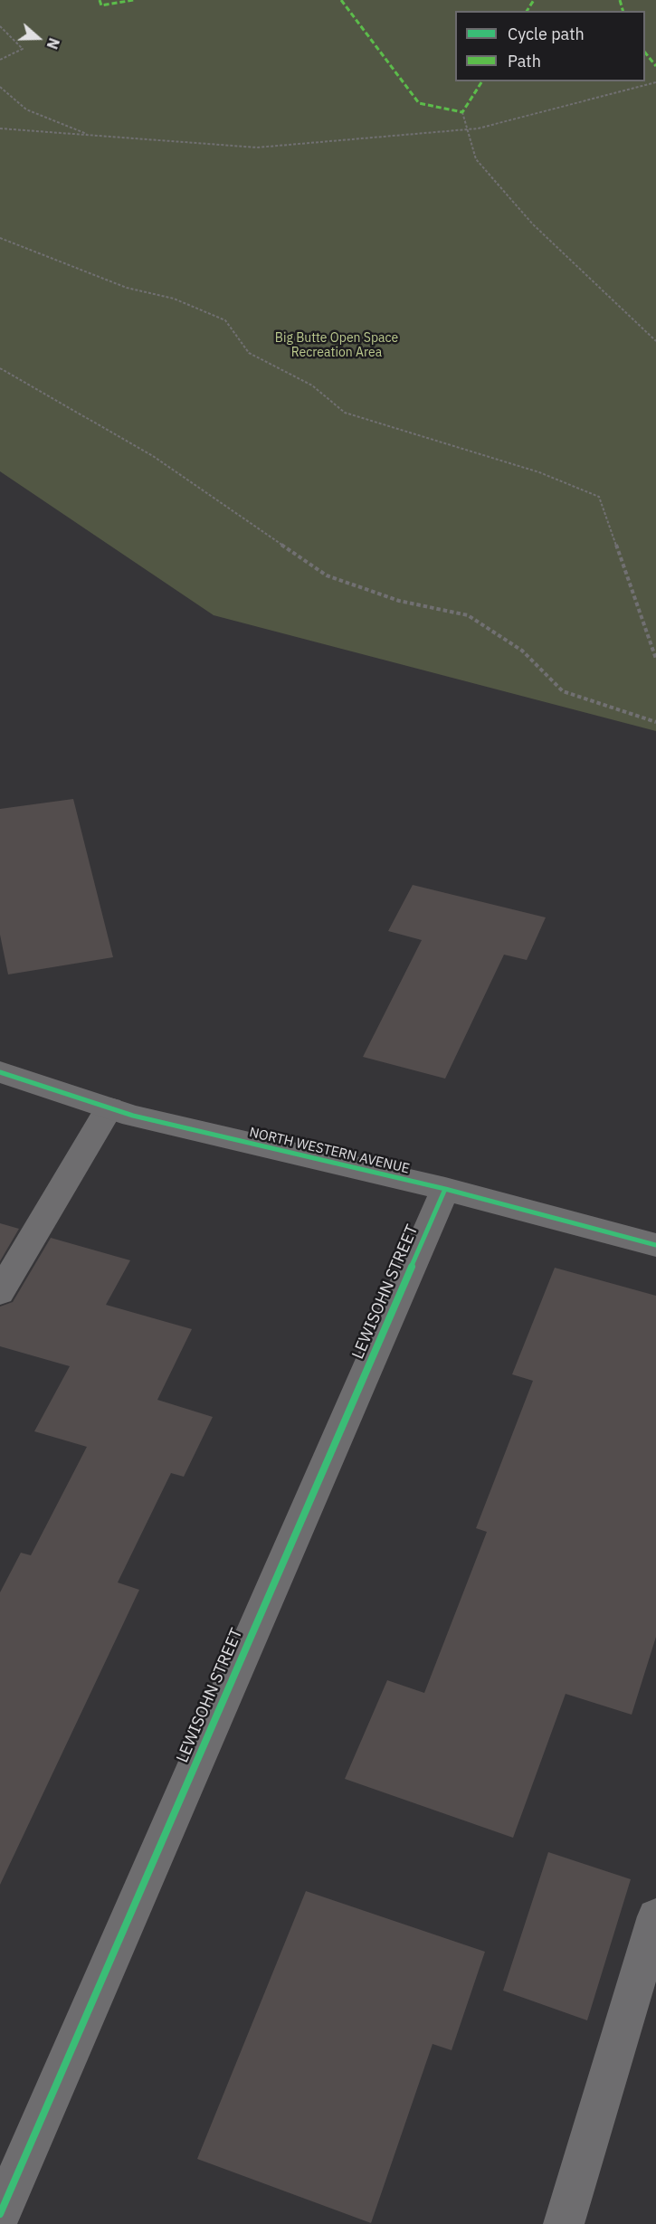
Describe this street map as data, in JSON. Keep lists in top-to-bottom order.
{
  "streets": {
    "street": ["NORTH WESTERN AVENUE", "LEWISOHN STREET"]
  },
  "crossings": [
    ["NORTH WESTERN AVENUE", "LEWISOHN STREET"]
  ],
  "parks": ["Big Butte Open Space Recreation Area"],
  "legend": ["Cycle path", "Path"],
  "north": "right"
}
